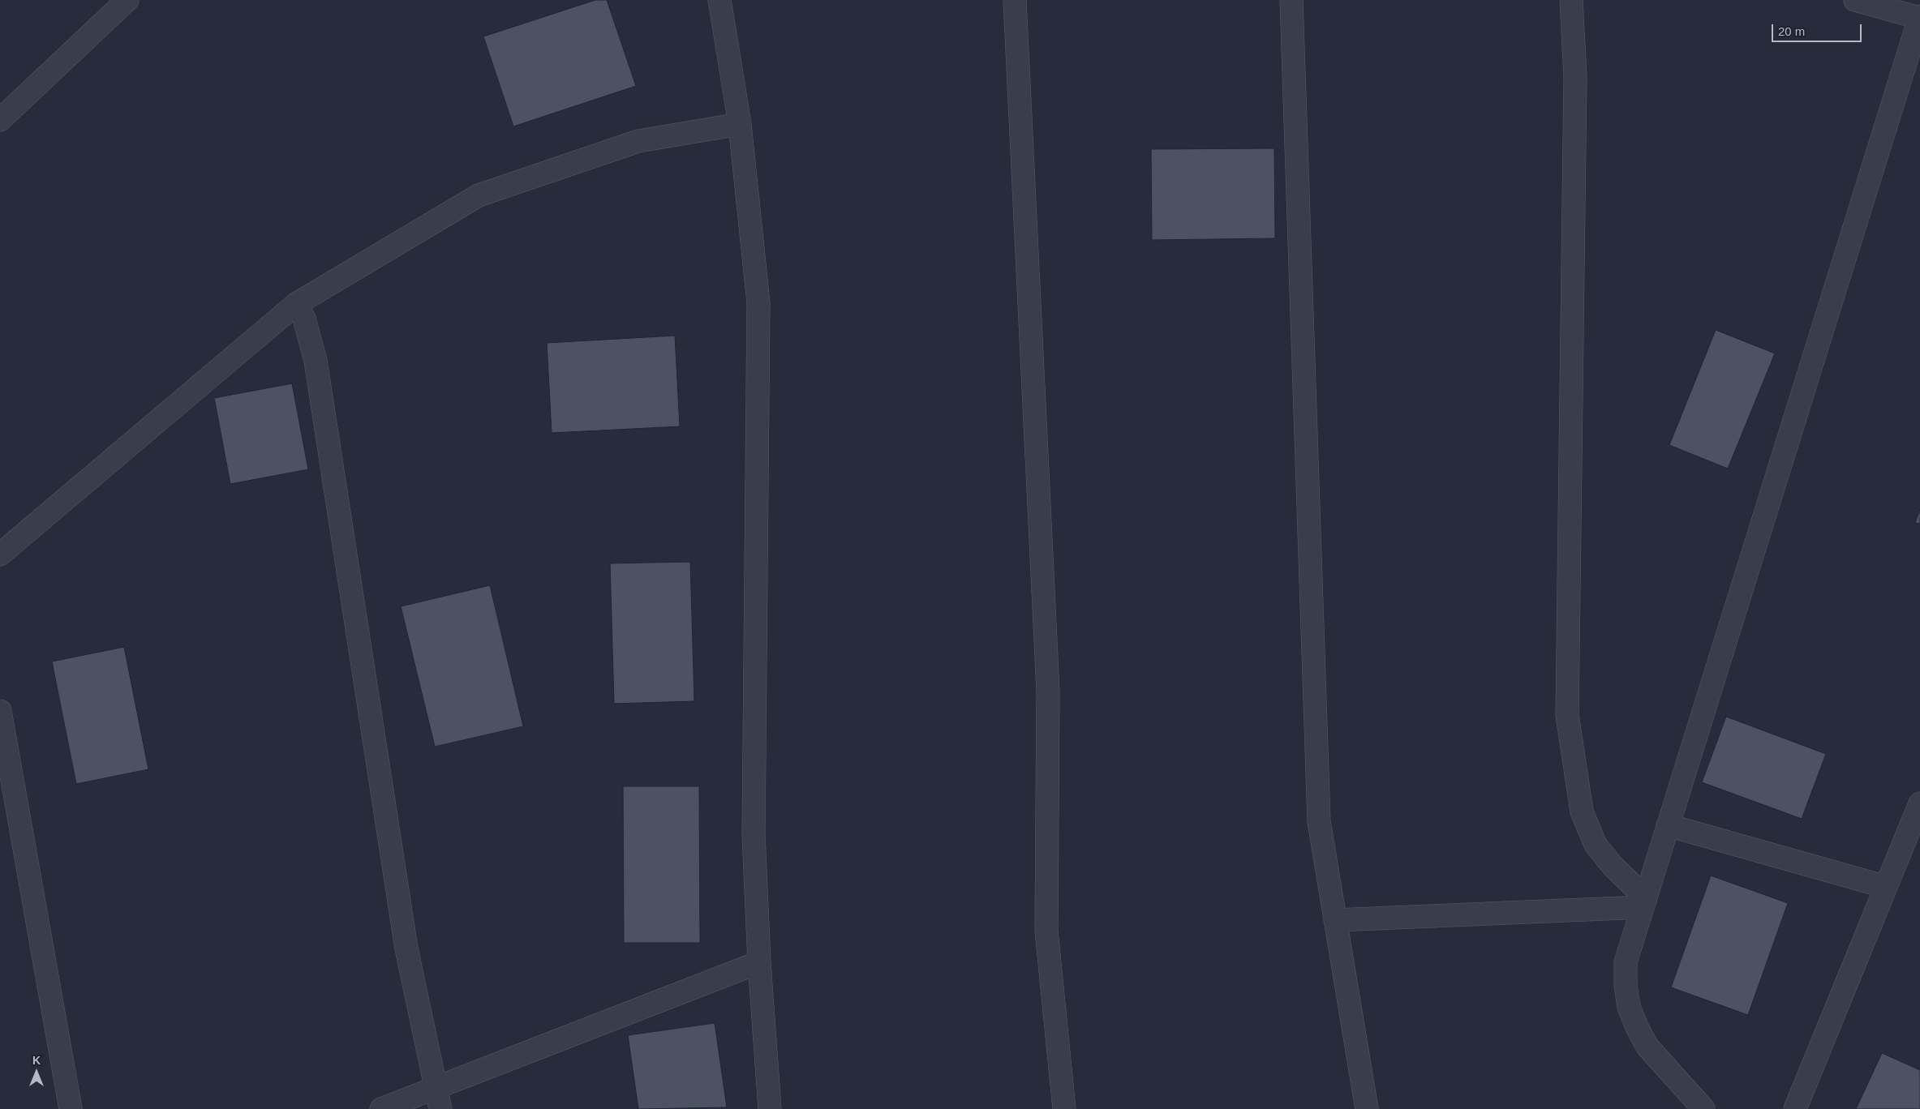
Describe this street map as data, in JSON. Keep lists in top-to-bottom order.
{
  "scale_bar": "20 m",
  "north": "top"
}
